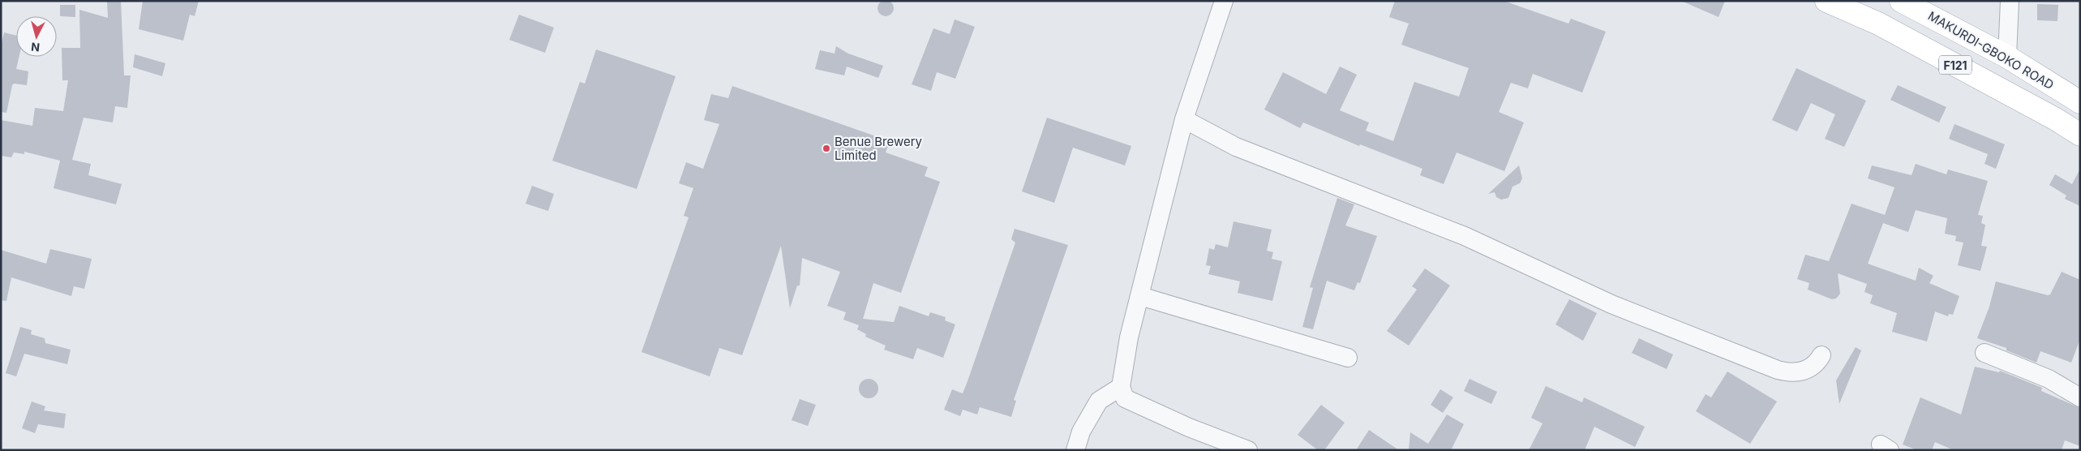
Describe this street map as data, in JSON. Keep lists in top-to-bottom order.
{
  "streets": {
    "main road": ["MAKURDI-GBOKO ROAD", "F121"]
  },
  "places": ["Benue Brewery Limited"],
  "north": "bottom"
}
